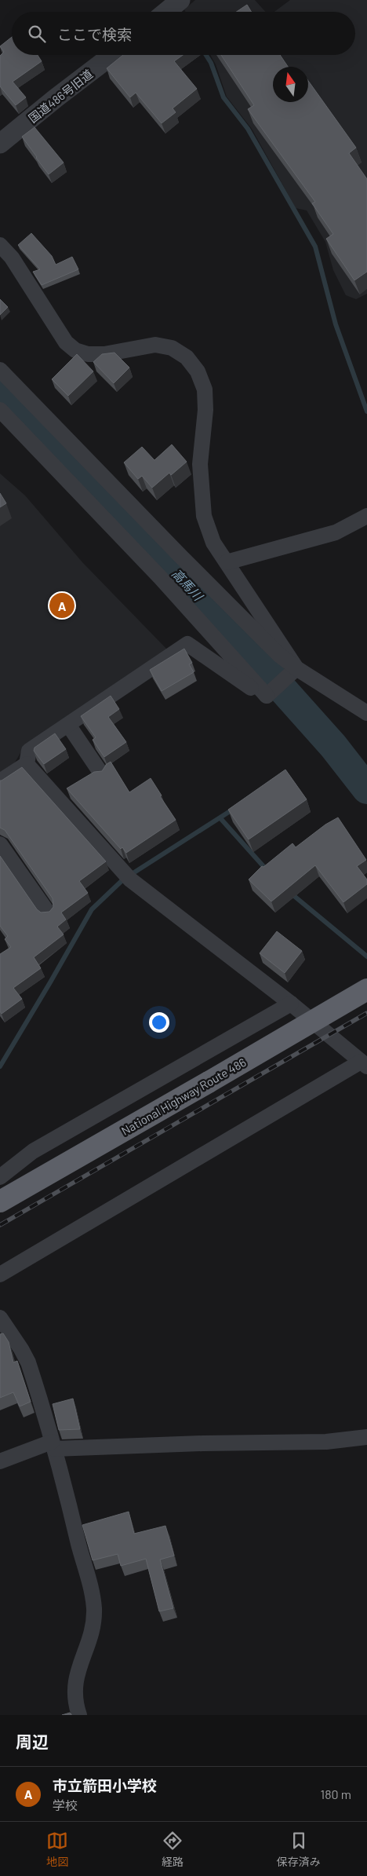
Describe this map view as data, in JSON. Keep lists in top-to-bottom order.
{
  "streets": {
    "highway": ["National Highway Route 486"],
    "street": ["国道486号旧道"]
  },
  "water": ["高馬川"],
  "north": "top",
  "page": {
    "search": "ここで検索",
    "pins": "A",
    "heading": "周辺",
    "list": [
      {
        "mark": "A",
        "name": "市立箭田小学校",
        "note": "学校",
        "value": "180 m"
      }
    ],
    "nav": ["地図", "経路", "保存済み"]
  }
}
